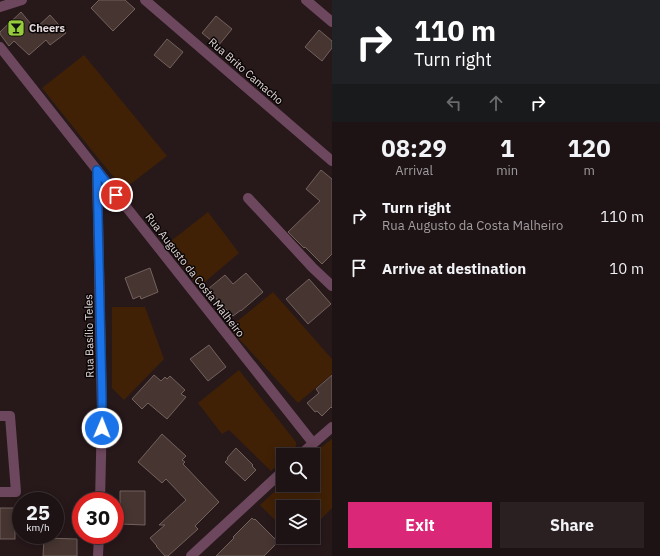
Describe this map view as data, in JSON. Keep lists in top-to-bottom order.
{
  "streets": {
    "street": ["Rua Brito Camacho", "Rua Augusto da Costa Malheiro", "Rua Basílio Teles"]
  },
  "crossings": [
    ["Rua Augusto da Costa Malheiro", "Rua Basílio Teles"]
  ],
  "places": {
    "bar": ["Cheers"]
  },
  "page": {
    "turn": ["110 m", "Turn right"],
    "eta": [
      "08:29",
      "Arrival",
      "1",
      "min",
      "120",
      "m"
    ],
    "list": [
      {
        "name": "Turn right",
        "note": "Rua Augusto da Costa Malheiro",
        "value": "110 m"
      },
      {
        "name": "Arrive at destination",
        "value": "10 m"
      }
    ],
    "speed": "25 km/h",
    "limit": "30",
    "buttons": ["Exit", "Share"]
  }
}
